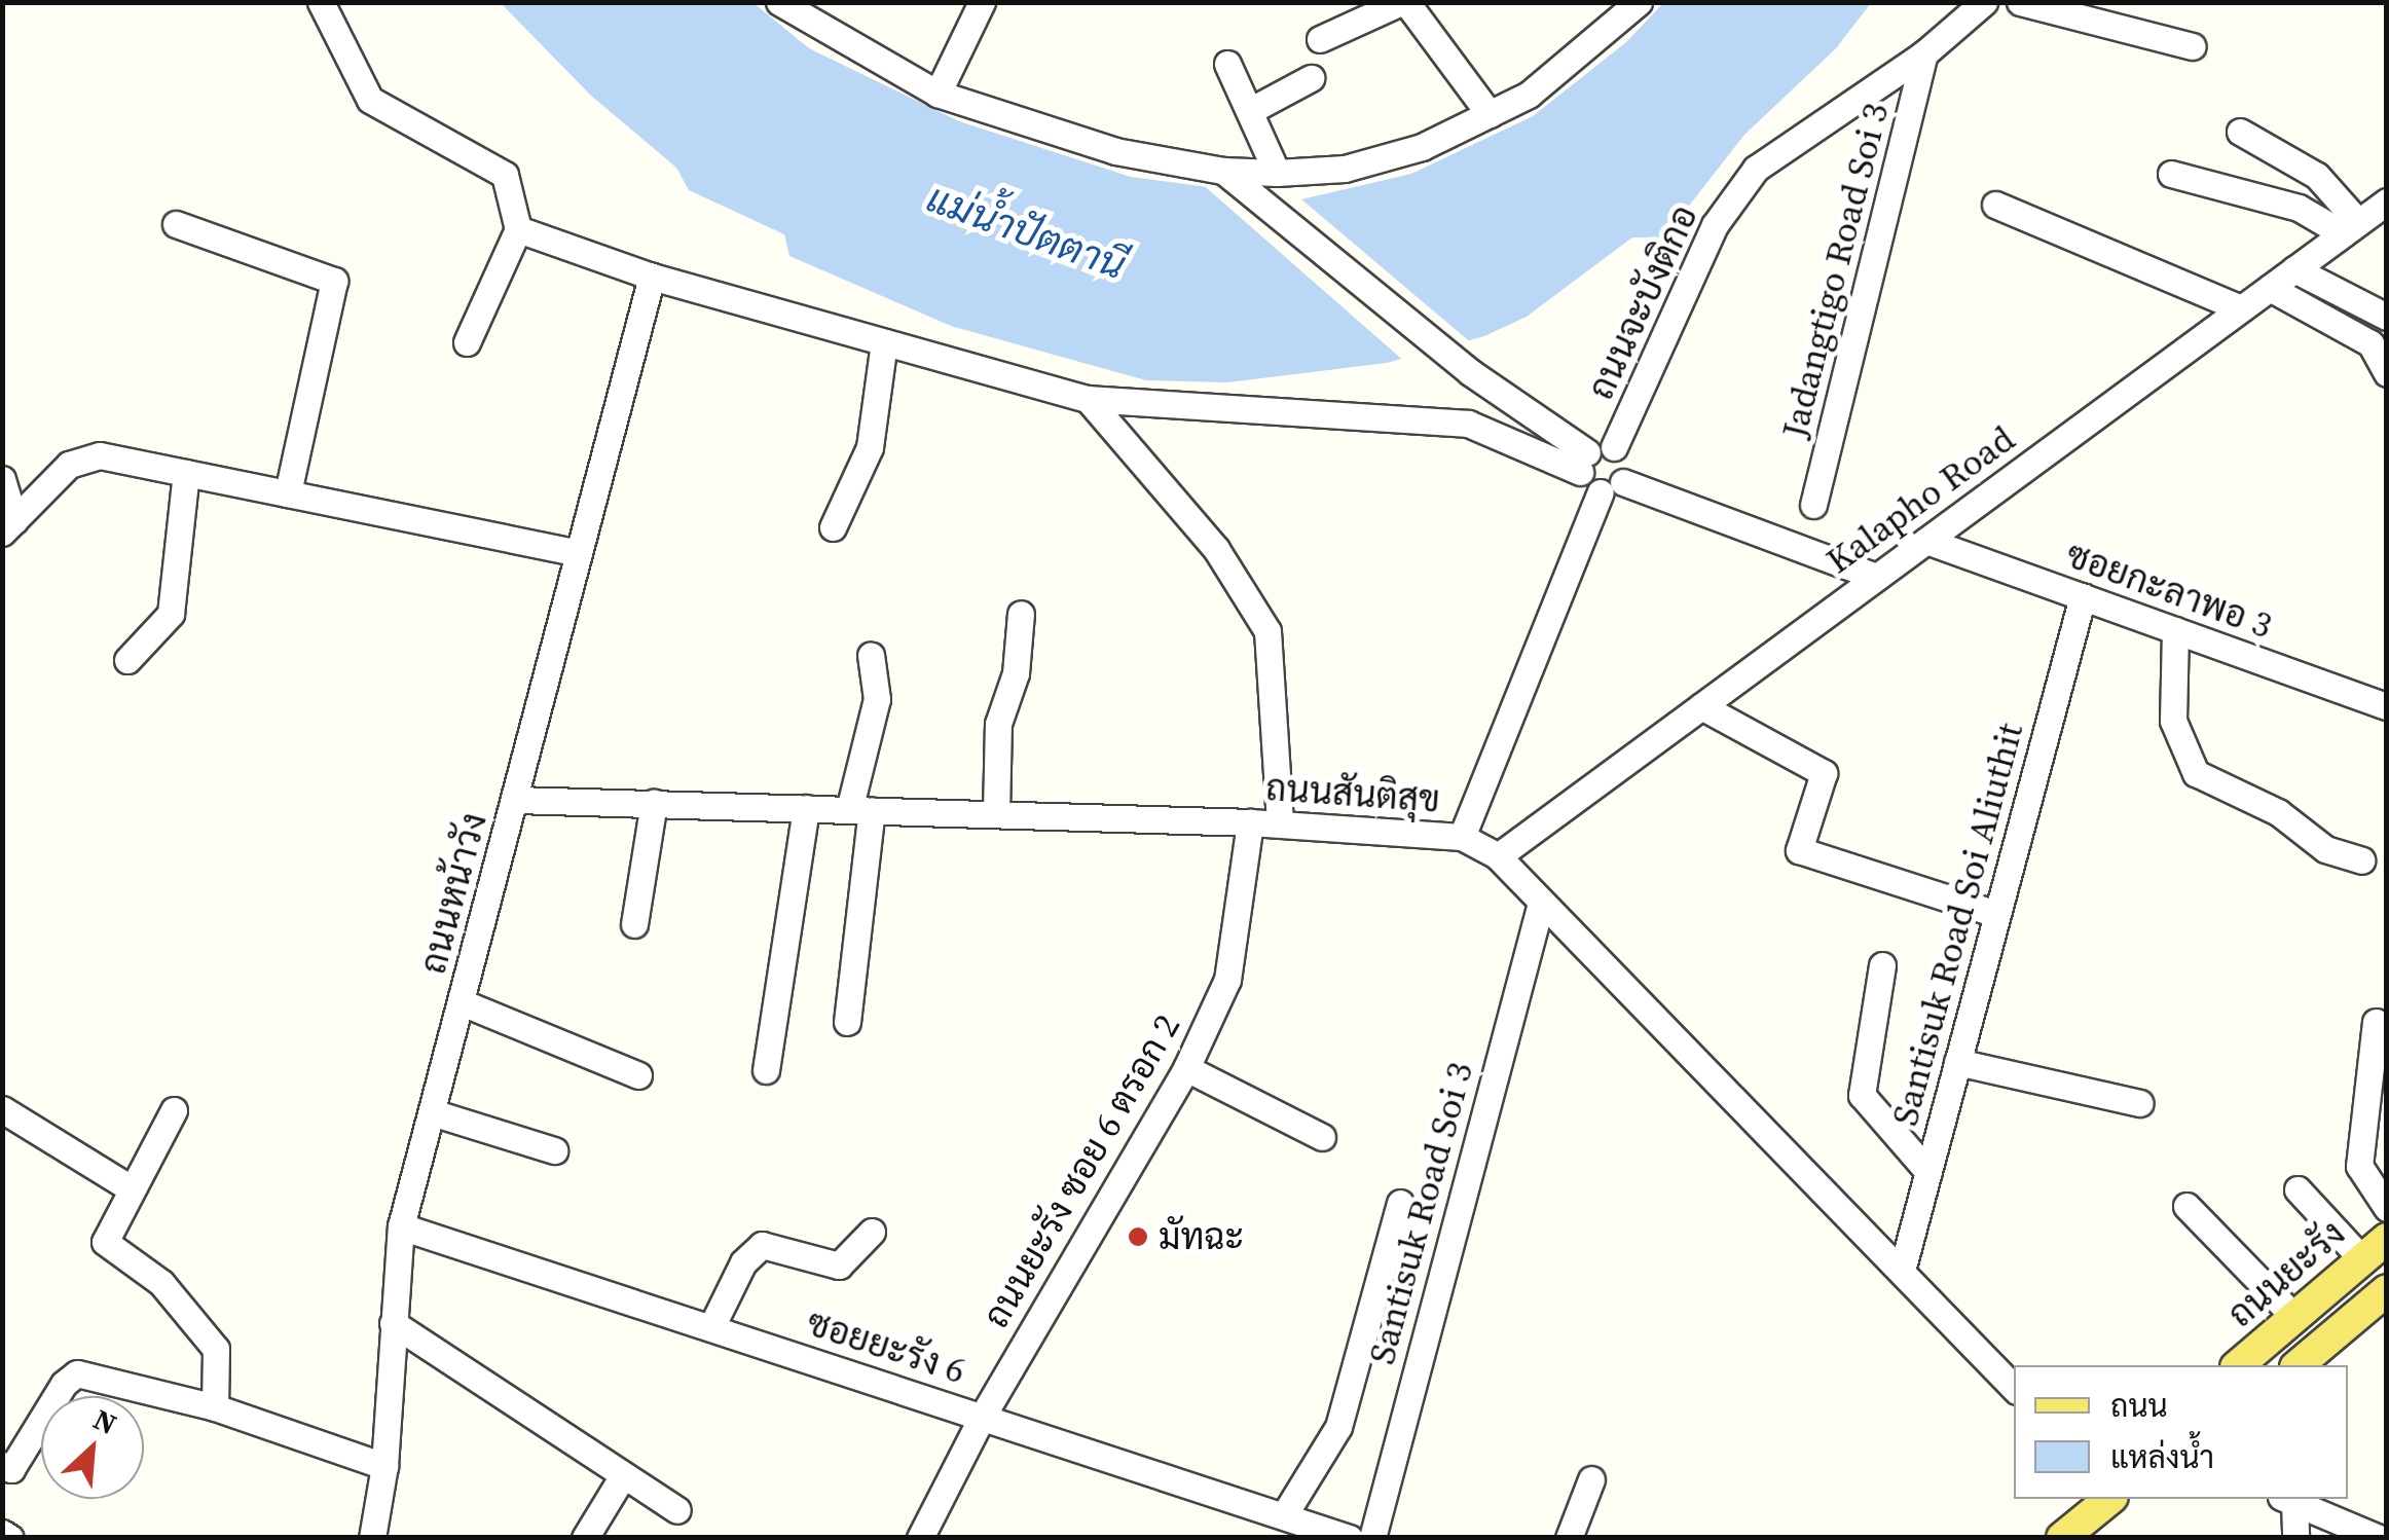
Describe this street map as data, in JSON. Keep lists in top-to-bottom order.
{
  "streets": {
    "main road": ["ถนนยะรัง"],
    "street": [
      "Jadangtigo Road Soi 3",
      "ถนนจะบังติกอ",
      "Kalapho Road",
      "ซอยกะลาพอ 3",
      "ถนนสันติสุข",
      "ถนนหน้าวัง",
      "Santisuk Road Soi Aliuthit",
      "ถนนยะรัง ซอย 6 ตรอก 2",
      "Santisuk Road Soi 3",
      "ซอยยะรัง 6"
    ]
  },
  "crossings": [
    ["Jadangtigo Road Soi 3", "ถนนจะบังติกอ"],
    ["Kalapho Road", "ซอยกะลาพอ 3"],
    ["Kalapho Road", "ถนนสันติสุข"],
    ["ซอยกะลาพอ 3", "Santisuk Road Soi Aliuthit"],
    ["ถนนสันติสุข", "ถนนหน้าวัง"],
    ["ถนนสันติสุข", "Santisuk Road Soi Aliuthit"],
    ["ถนนสันติสุข", "ถนนยะรัง ซอย 6 ตรอก 2"],
    ["ถนนสันติสุข", "Santisuk Road Soi 3"],
    ["ถนนหน้าวัง", "ซอยยะรัง 6"],
    ["ถนนยะรัง ซอย 6 ตรอก 2", "ซอยยะรัง 6"]
  ],
  "water": ["แม่น้ำปัตตานี"],
  "places": ["มัทฉะ"],
  "legend": ["ถนน", "แหล่งน้ำ"],
  "north": "top right"
}
